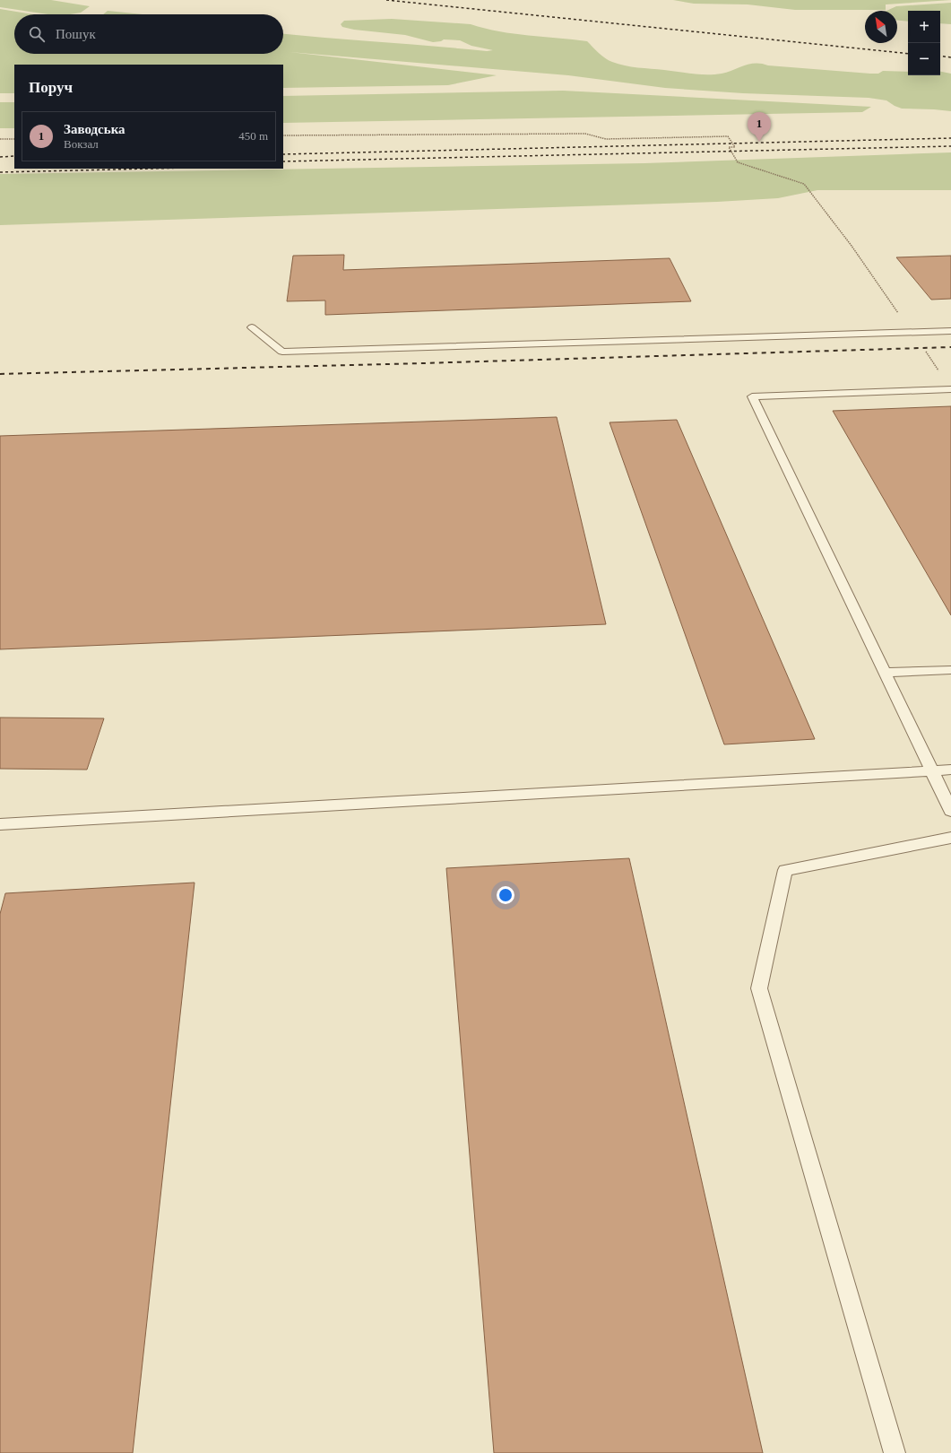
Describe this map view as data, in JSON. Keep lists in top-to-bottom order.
{
  "north": "top left",
  "page": {
    "map_buttons": ["+", "−"],
    "search": "Пошук",
    "heading": "Поруч",
    "list": [
      {
        "mark": "1",
        "name": "Заводська",
        "note": "Вокзал",
        "value": "450 m"
      }
    ],
    "pins": "1"
  }
}
